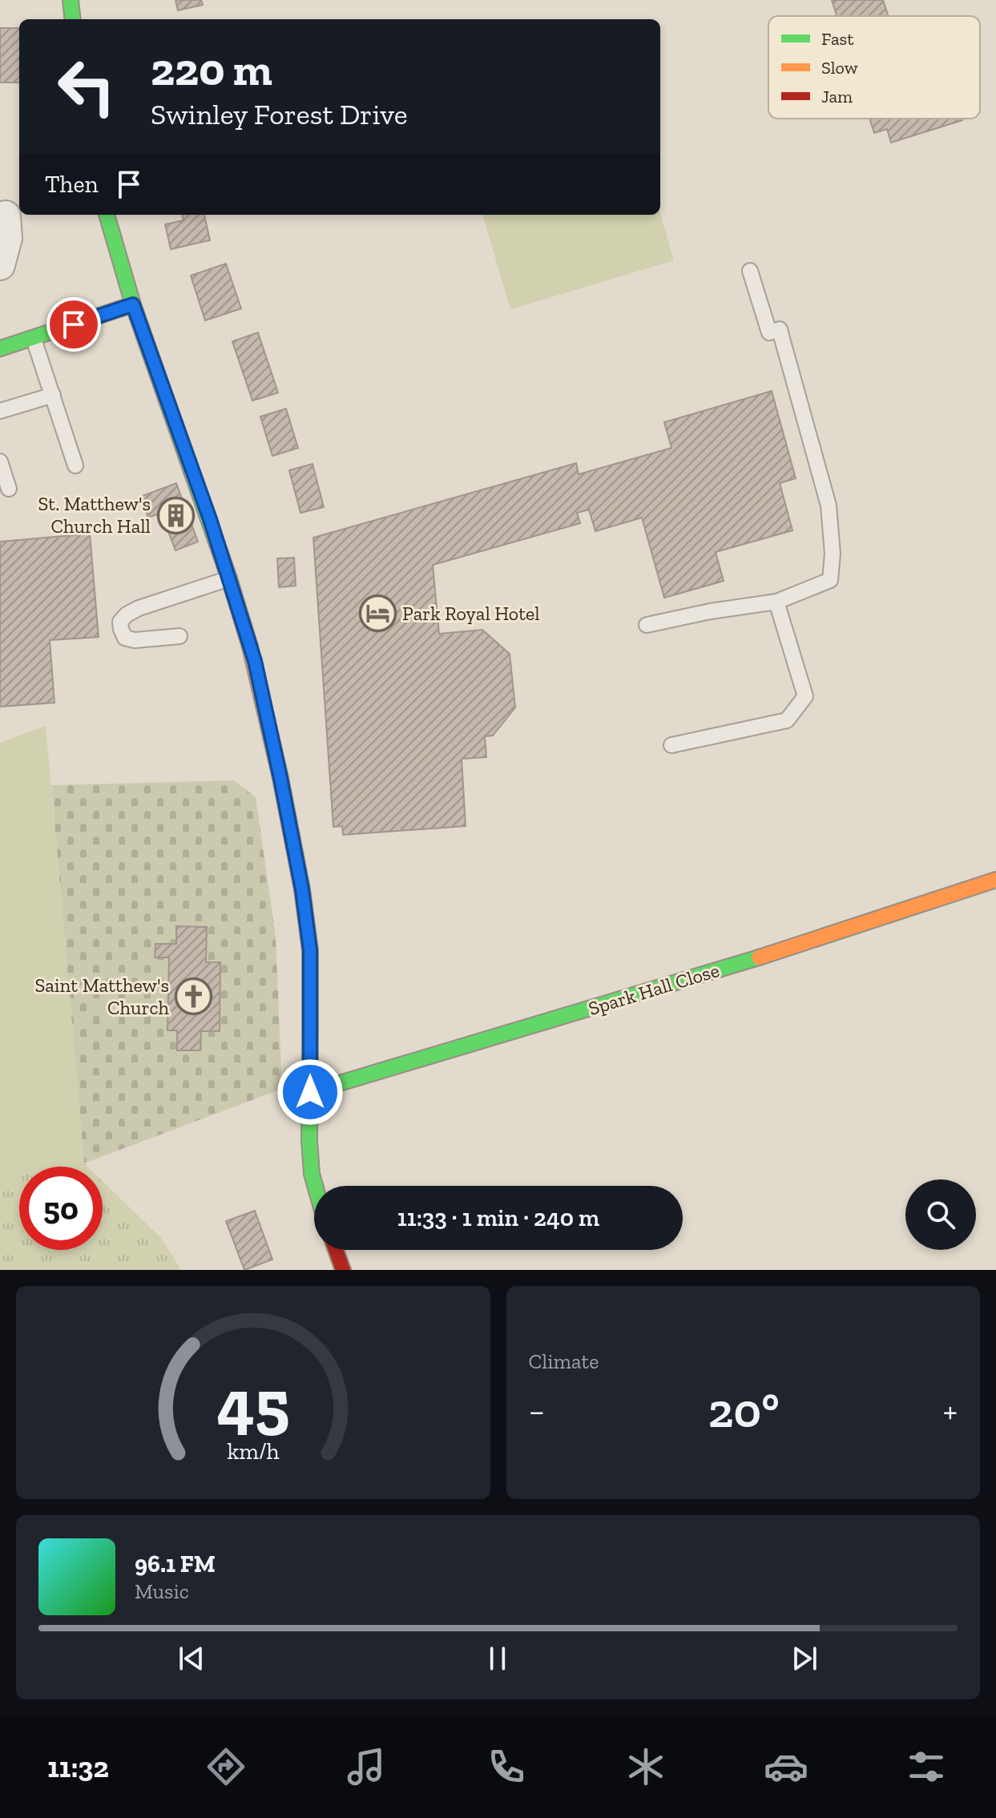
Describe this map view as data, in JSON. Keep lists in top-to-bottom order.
{
  "streets": {
    "main road": ["Spark Hall Close"]
  },
  "places": {
    "building": ["St. Matthew's Church Hall"],
    "hotel": ["Park Royal Hotel"],
    "church": ["Saint Matthew's Church"]
  },
  "legend": ["Fast", "Slow", "Jam"],
  "page": {
    "turn": ["220 m", "Swinley Forest Drive"],
    "then": "Then",
    "limit": "50",
    "trip": "11:33 · 1 min · 240 m",
    "tile": "Climate",
    "heat": ["−", "20°", "+"],
    "song": ["96.1 FM", "Music"],
    "tabs": "11:32",
    "gauge": ["45", "km/h"]
  }
}
